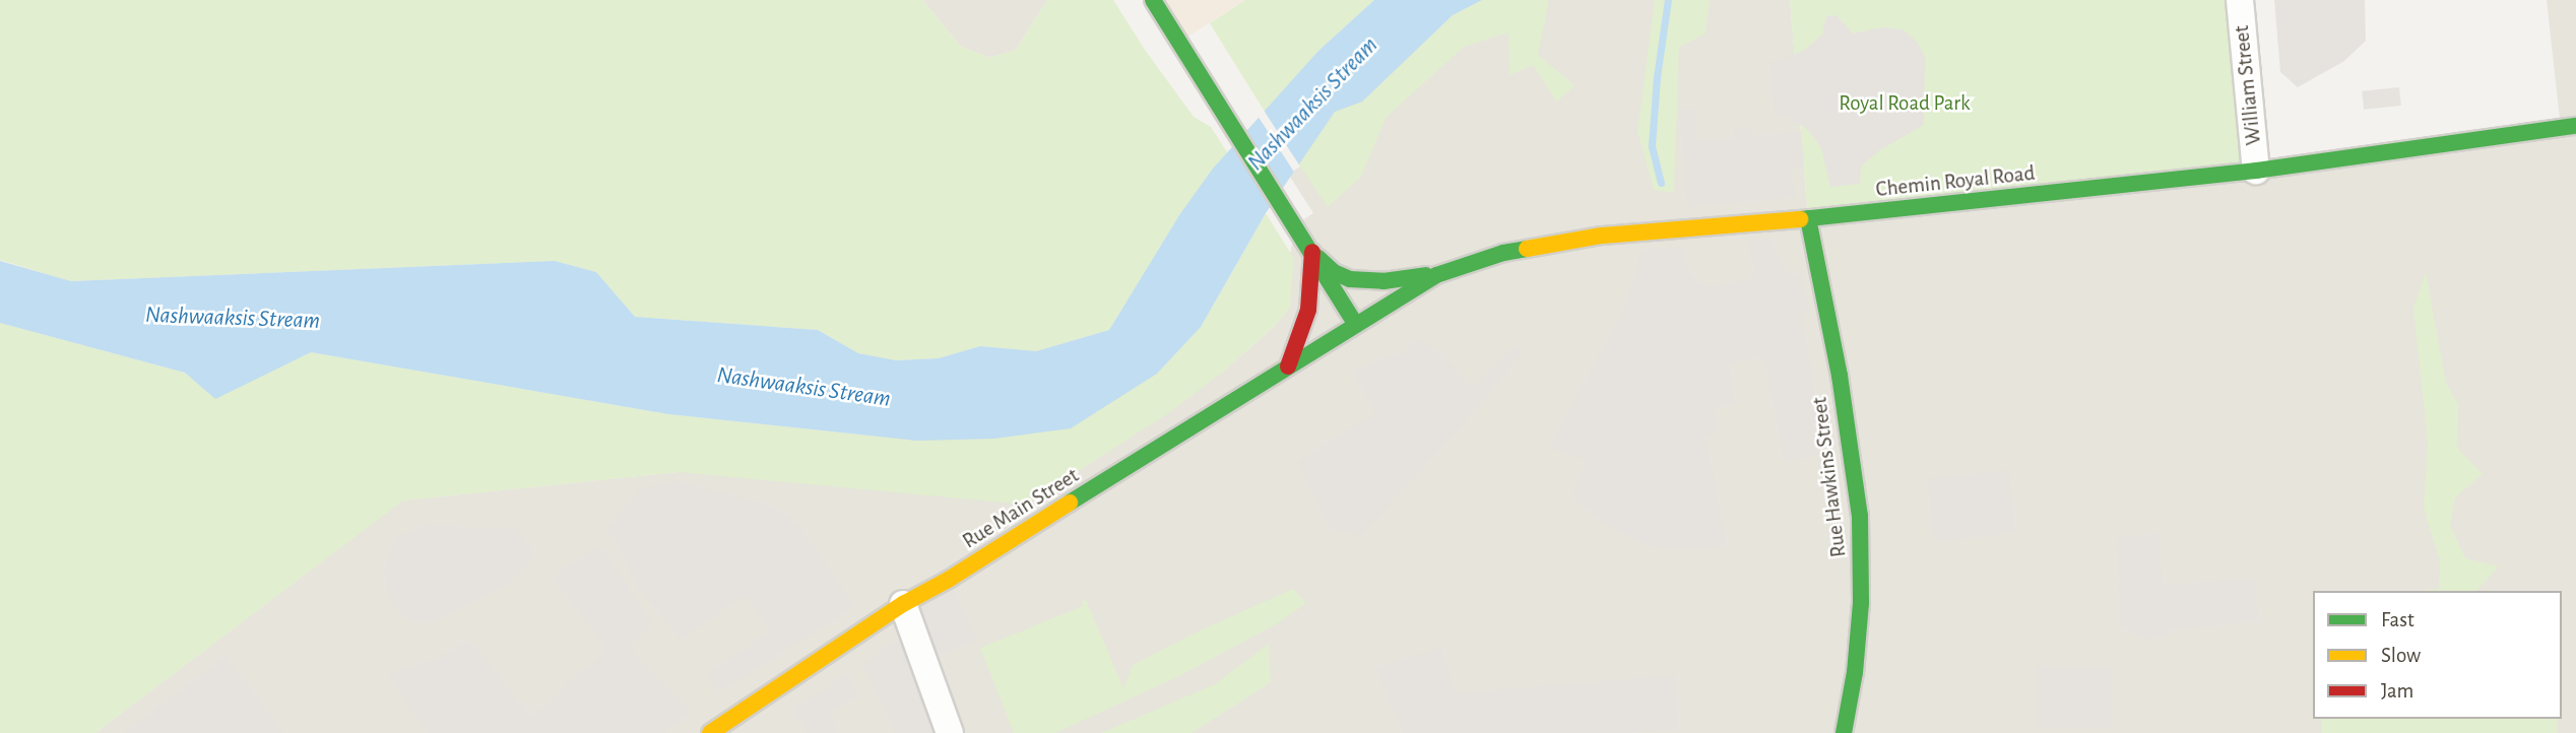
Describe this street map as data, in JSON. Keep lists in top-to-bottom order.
{
  "streets": {
    "main road": ["Chemin Royal Road", "Rue Hawkins Street", "Rue Main Street"],
    "street": ["William Street"]
  },
  "crossings": [
    ["William Street", "Chemin Royal Road"],
    ["Chemin Royal Road", "Rue Hawkins Street"],
    ["Chemin Royal Road", "Rue Main Street"]
  ],
  "water": ["Nashwaaksis Stream"],
  "parks": ["Royal Road Park"],
  "legend": ["Fast", "Slow", "Jam"]
}
